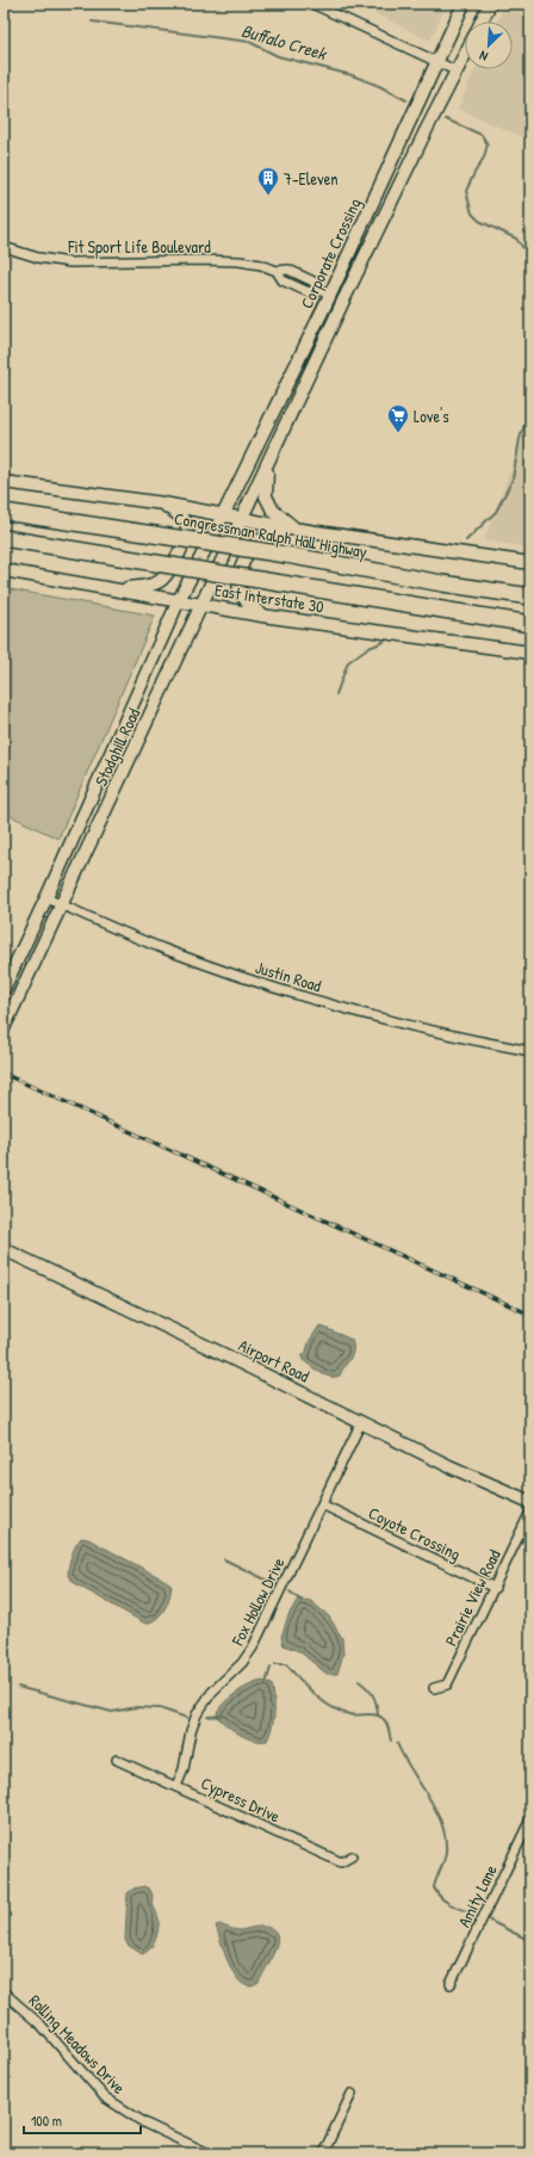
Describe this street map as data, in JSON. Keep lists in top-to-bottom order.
{
  "streets": {
    "highway": ["Congressman Ralph Hall Highway"],
    "main road": [
      "Corporate Crossing",
      "East Interstate 30",
      "Stodghill Road",
      "Airport Road"
    ],
    "street": [
      "Fit Sport Life Boulevard",
      "Justin Road",
      "Coyote Crossing",
      "Prairie View Road",
      "Fox Hollow Drive",
      "Cypress Drive",
      "Amity Lane",
      "Rolling Meadows Drive"
    ]
  },
  "crossings": [
    ["Fit Sport Life Boulevard", "Corporate Crossing"],
    ["Corporate Crossing", "East Interstate 30"],
    ["Corporate Crossing", "Stodghill Road"],
    ["East Interstate 30", "Stodghill Road"],
    ["Stodghill Road", "Justin Road"],
    ["Airport Road", "Fox Hollow Drive"],
    ["Coyote Crossing", "Prairie View Road"],
    ["Coyote Crossing", "Fox Hollow Drive"],
    ["Fox Hollow Drive", "Cypress Drive"]
  ],
  "water": ["Buffalo Creek"],
  "places": {
    "building": ["7-Eleven"],
    "supermarket": ["Love's"]
  },
  "scale_bar": "100 m",
  "north": "bottom left"
}
